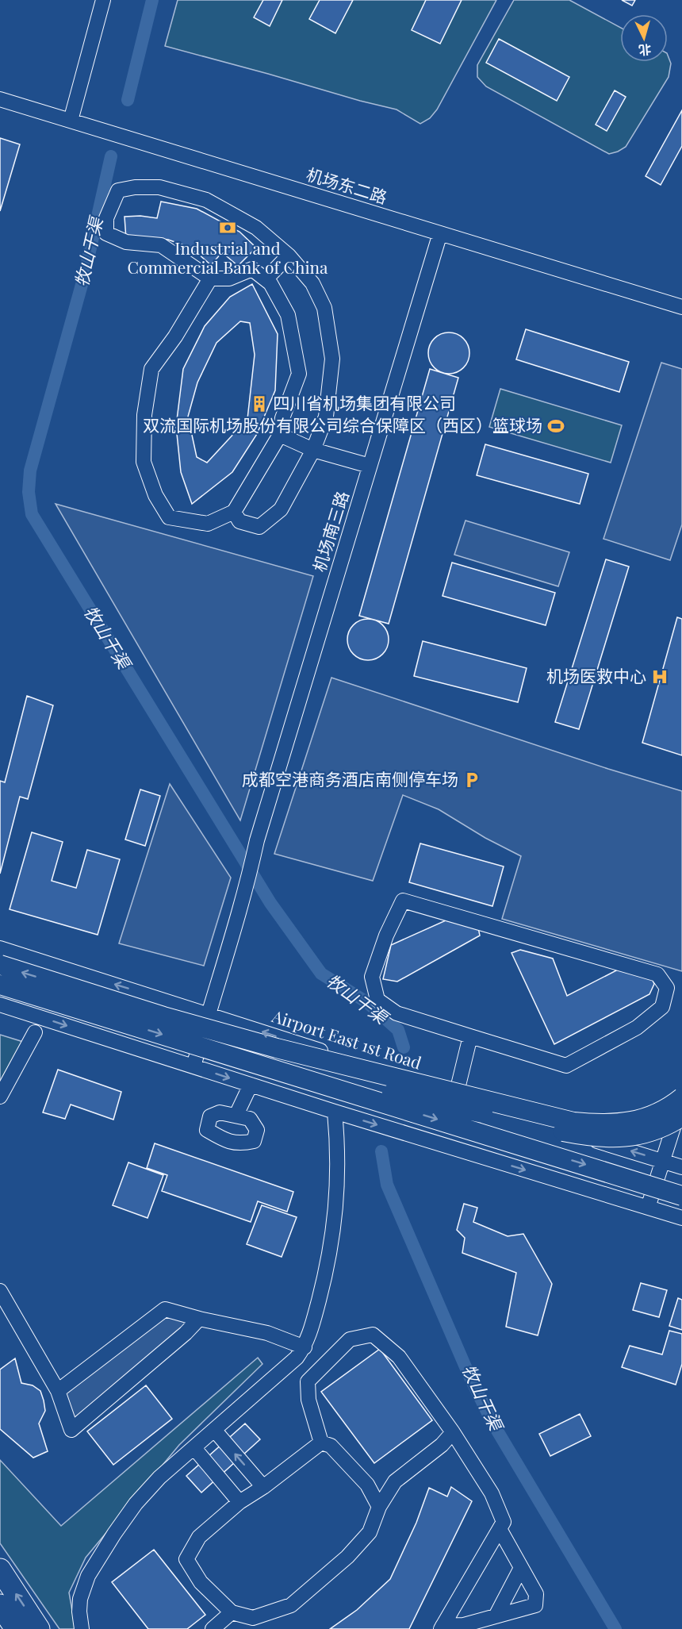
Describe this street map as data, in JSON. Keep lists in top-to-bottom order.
{
  "streets": {
    "street": ["机场东二路", "机场南三路", "Airport East 1st Road"]
  },
  "crossings": [
    ["机场东二路", "机场南三路"],
    ["机场南三路", "Airport East 1st Road"]
  ],
  "water": ["牧山干渠"],
  "places": {
    "bank": ["Industrial and Commercial Bank of China"],
    "building": ["四川省机场集团有限公司"],
    "sports": ["双流国际机场股份有限公司综合保障区（西区）篮球场"],
    "hospital": ["机场医救中心"],
    "parking": ["成都空港商务酒店南侧停车场"]
  },
  "north": "bottom"
}
